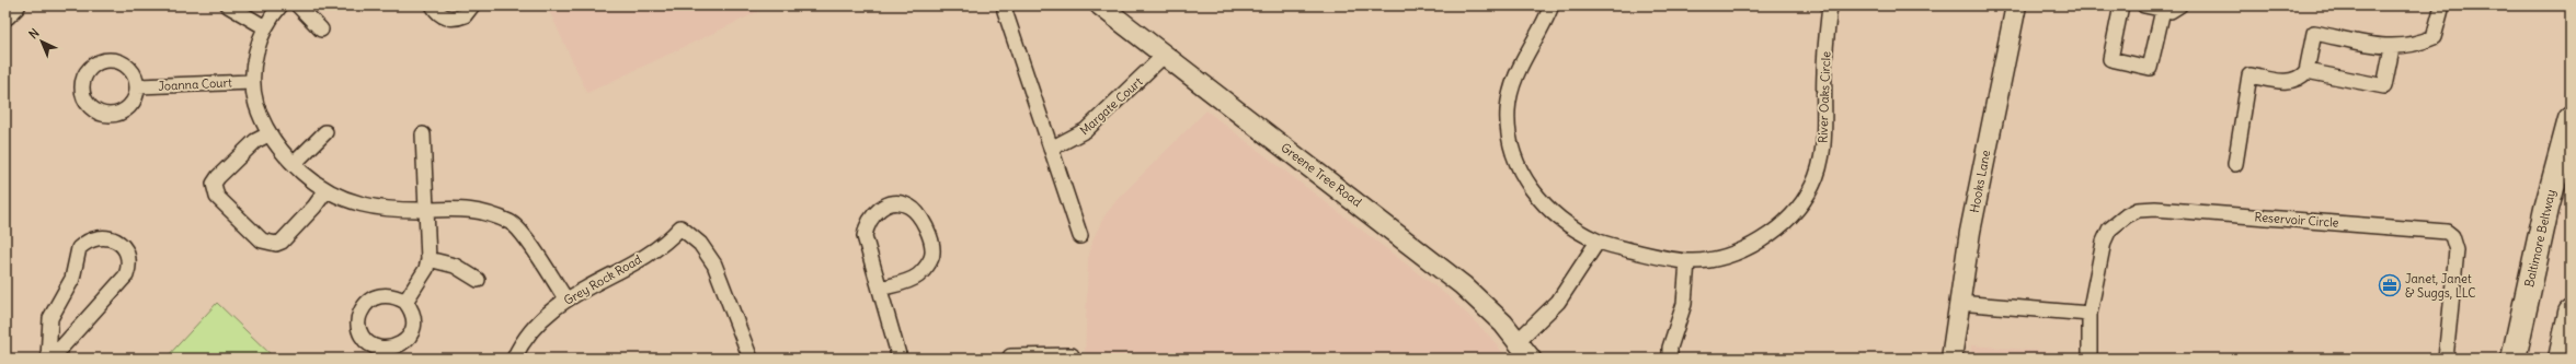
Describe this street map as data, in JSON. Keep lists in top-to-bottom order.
{
  "streets": {
    "highway": ["Baltimore Beltway"],
    "street": [
      "Joanna Court",
      "River Oaks Circle",
      "Margate Court",
      "Greene Tree Road",
      "Hooks Lane",
      "Reservoir Circle",
      "Grey Rock Road"
    ]
  },
  "crossings": [
    ["Margate Court", "Greene Tree Road"]
  ],
  "places": {
    "office": ["Janet, Janet & Suggs, LLC"]
  },
  "north": "top left"
}
